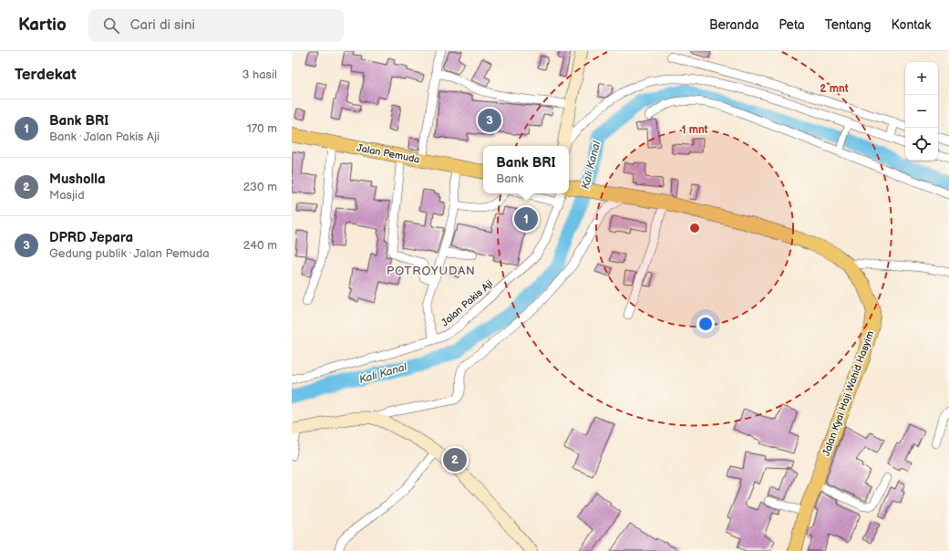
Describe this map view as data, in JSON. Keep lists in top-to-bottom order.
{
  "streets": {
    "highway": ["Jalan Pemuda", "Jalan Kyai Haji Wahid Hasyim"],
    "street": ["Jalan Pakis Aji"]
  },
  "districts": ["POTROYUDAN"],
  "water": ["Kali Kanal"],
  "page": {
    "header": "Kartio",
    "search": "Cari di sini",
    "nav": [
      "Beranda",
      "Peta",
      "Tentang",
      "Kontak"
    ],
    "heading": ["Terdekat", "3 hasil"],
    "map_buttons": ["+", "−"],
    "list": [
      {
        "mark": "1",
        "name": "Bank BRI",
        "note": "Bank · Jalan Pakis Aji",
        "value": "170 m"
      },
      {
        "mark": "2",
        "name": "Musholla",
        "note": "Masjid",
        "value": "230 m"
      },
      {
        "mark": "3",
        "name": "DPRD Jepara",
        "note": "Gedung publik · Jalan Pemuda",
        "value": "240 m"
      }
    ],
    "pins": ["3", "1", "2"],
    "popup": ["Bank BRI", "Bank"]
  },
  "rings": ["2 mnt", "1 mnt"]
}
